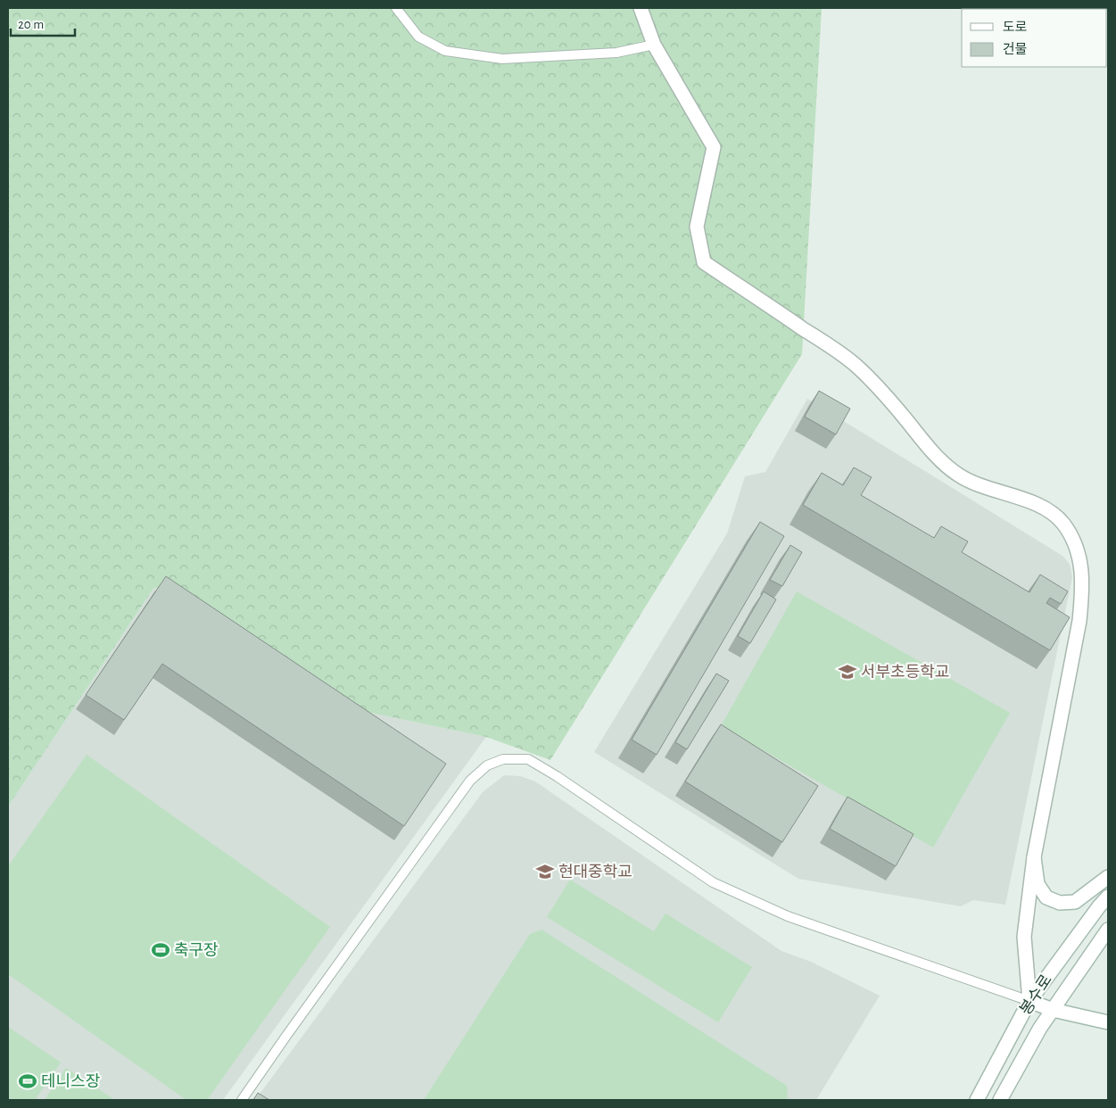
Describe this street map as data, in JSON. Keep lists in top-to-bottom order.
{
  "streets": {
    "street": ["봉수로"]
  },
  "places": {
    "school or university": ["서부초등학교", "현대중학교"],
    "sports": ["축구장", "테니스장"]
  },
  "legend": ["도로", "건물"],
  "scale_bar": "20 m"
}
